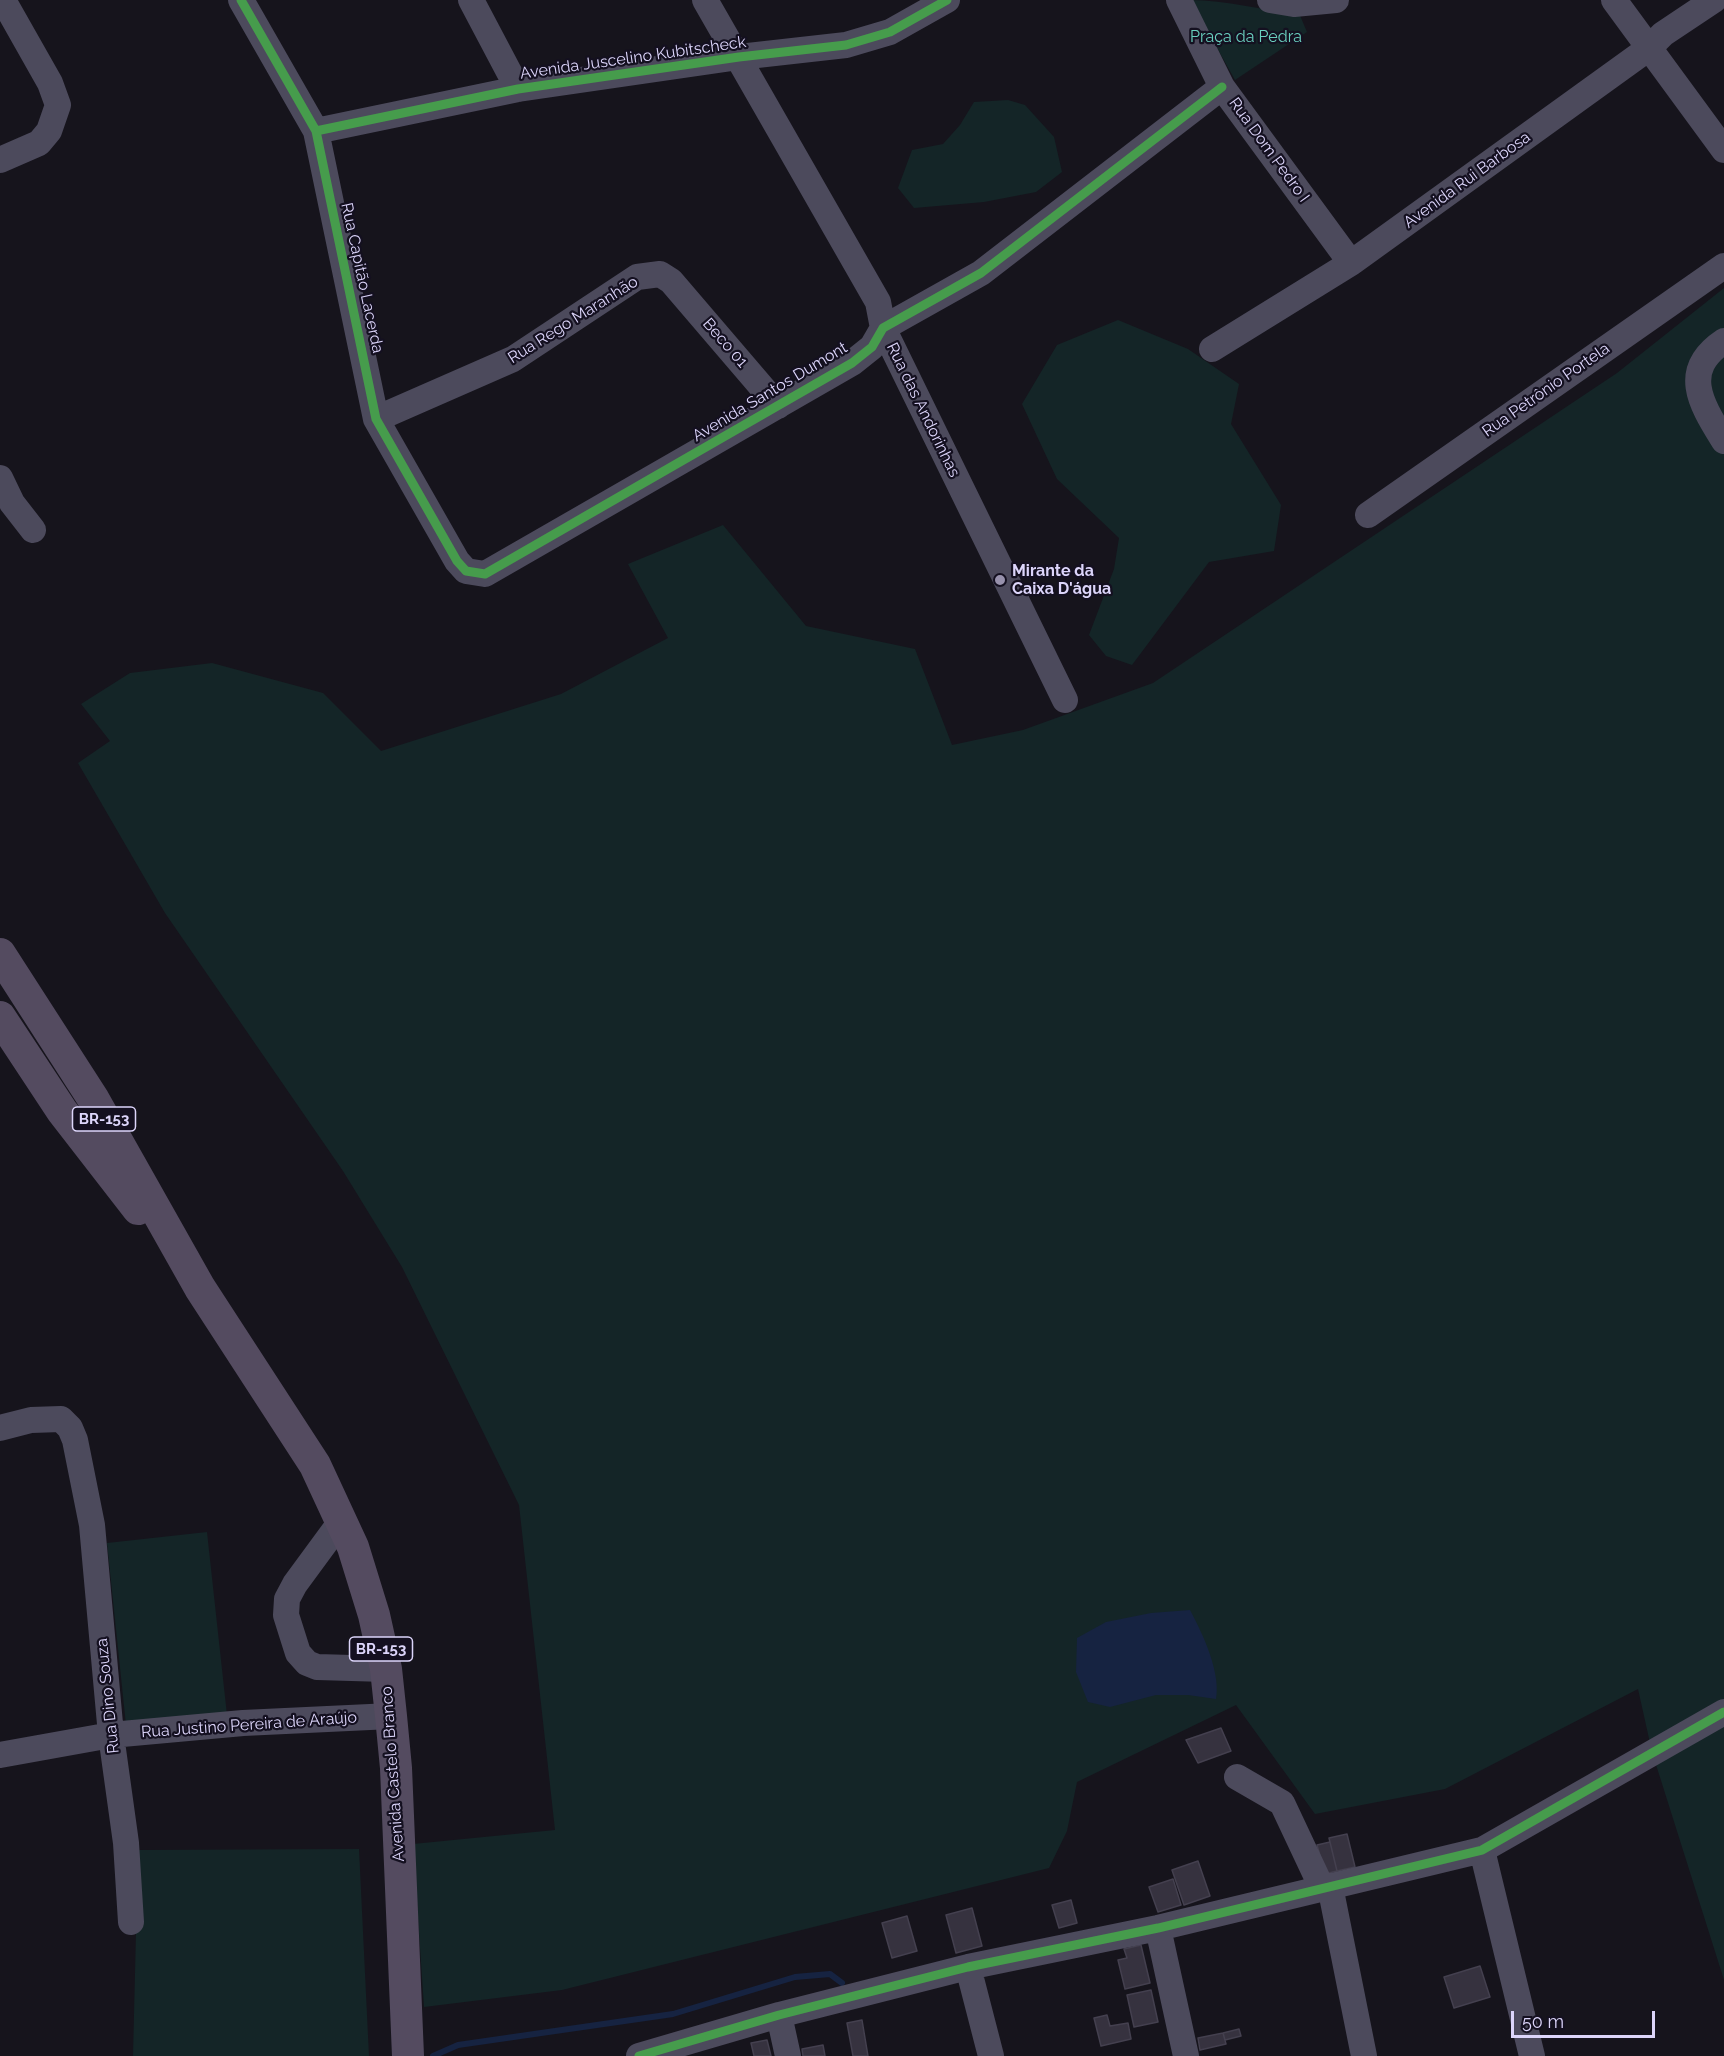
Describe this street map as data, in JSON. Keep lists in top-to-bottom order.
{
  "streets": {
    "main road": ["BR-153", "Avenida Castelo Branco"],
    "street": [
      "Avenida Juscelino Kubitscheck",
      "Rua Dom Pedro I",
      "Avenida Rui Barbosa",
      "Rua Capitão Lacerda",
      "Rua Rego Maranhão",
      "Beco 01",
      "Rua Petrônio Portela",
      "Avenida Santos Dumont",
      "Rua das Andorinhas",
      "Rua Dino Souza",
      "Rua Justino Pereira de Araújo"
    ]
  },
  "crossings": [
    ["Avenida Juscelino Kubitscheck", "Rua Capitão Lacerda"],
    ["Avenida Juscelino Kubitscheck", "Rua das Andorinhas"],
    ["Rua Dom Pedro I", "Avenida Rui Barbosa"],
    ["Rua Dom Pedro I", "Avenida Santos Dumont"],
    ["Rua Capitão Lacerda", "Rua Rego Maranhão"],
    ["Rua Capitão Lacerda", "Avenida Santos Dumont"],
    ["Rua Rego Maranhão", "Beco 01"],
    ["Beco 01", "Avenida Santos Dumont"],
    ["Avenida Santos Dumont", "Rua das Andorinhas"],
    ["Rua Dino Souza", "Rua Justino Pereira de Araújo"],
    ["Rua Justino Pereira de Araújo", "Avenida Castelo Branco"]
  ],
  "parks": ["Praça da Pedra"],
  "places": ["Mirante da Caixa D'água"],
  "scale_bar": "50 m"
}
